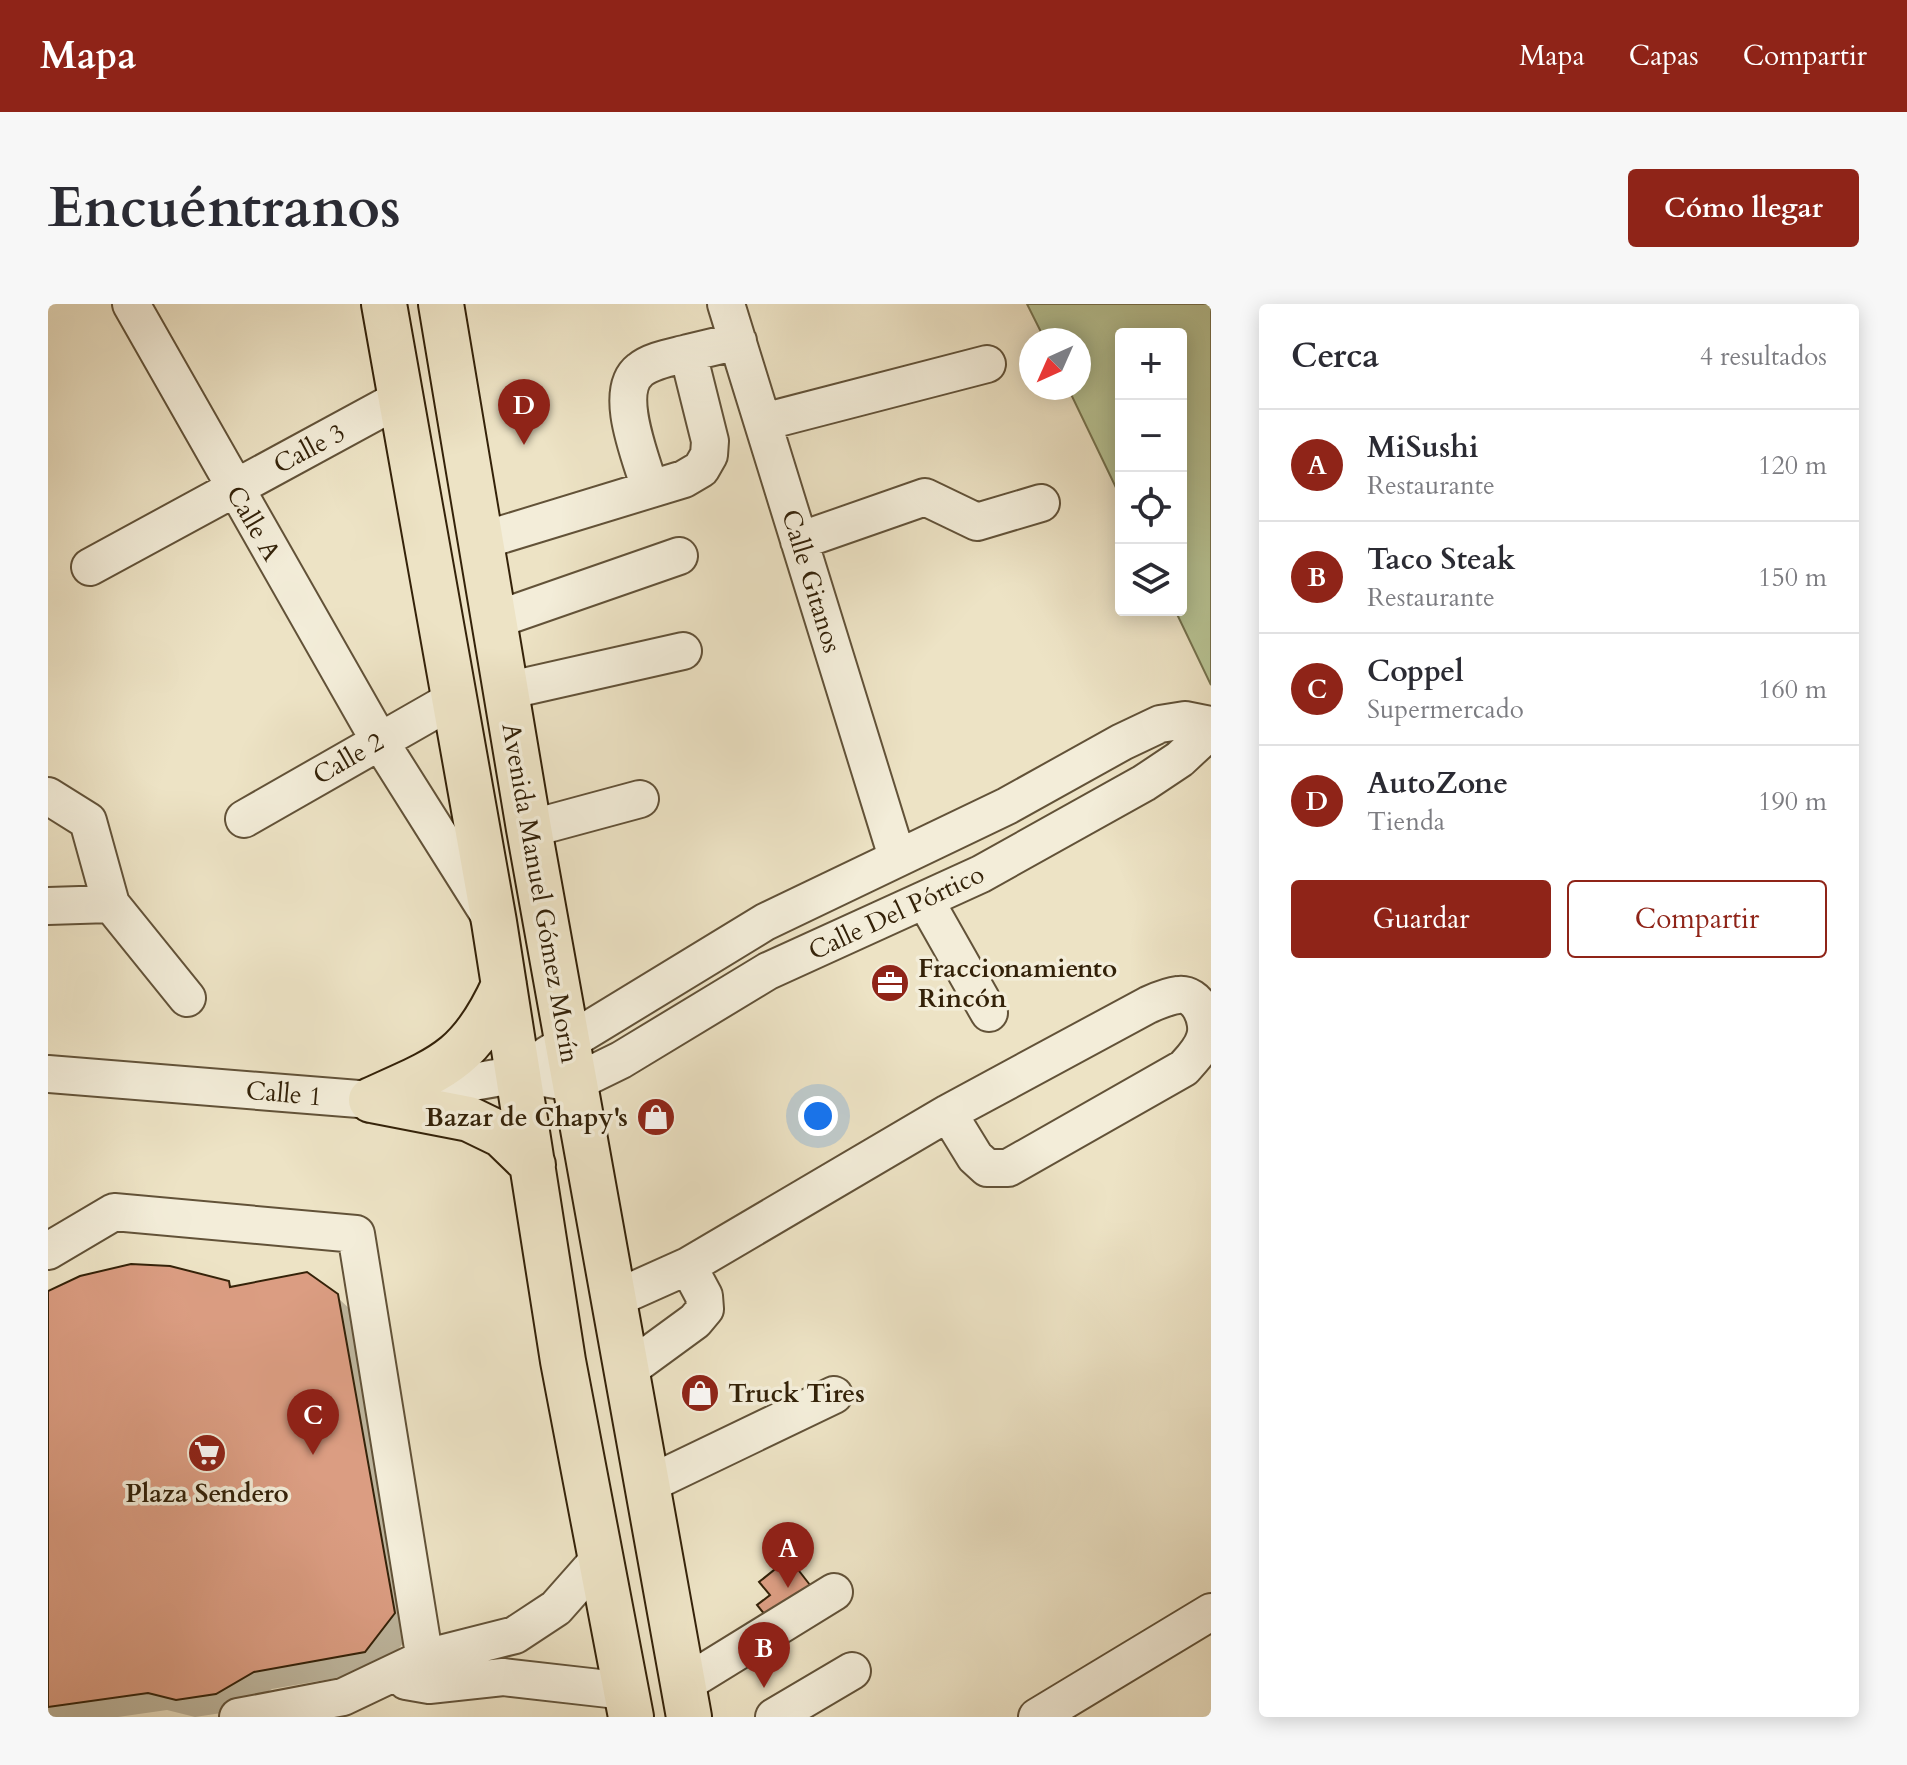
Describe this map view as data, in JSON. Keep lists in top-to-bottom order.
{
  "streets": {
    "main road": ["Avenida Manuel Gómez Morín"],
    "street": [
      "Calle 3",
      "Calle A",
      "Calle Gitanos",
      "Calle 2",
      "Calle Del Pórtico",
      "Calle 1"
    ]
  },
  "crossings": [
    ["Calle 3", "Calle A"],
    ["Calle 3", "Avenida Manuel Gómez Morín"],
    ["Calle A", "Calle 2"],
    ["Calle A", "Avenida Manuel Gómez Morín"],
    ["Calle Gitanos", "Calle Del Pórtico"],
    ["Calle 2", "Avenida Manuel Gómez Morín"],
    ["Avenida Manuel Gómez Morín", "Calle Del Pórtico"],
    ["Avenida Manuel Gómez Morín", "Calle 1"],
    ["Calle Del Pórtico", "Calle 1"]
  ],
  "places": {
    "office": ["Fraccionamiento Rincón"],
    "shop": ["Bazar de Chapy's", "Truck Tires"],
    "supermarket": ["Plaza Sendero"]
  },
  "north": "bottom left",
  "page": {
    "header": "Mapa",
    "nav": ["Mapa", "Capas", "Compartir"],
    "buttons": [
      "Cómo llegar",
      ["Guardar", "Compartir"]
    ],
    "title": "Encuéntranos",
    "heading": ["Cerca", "4 resultados"],
    "map_buttons": ["+", "−"],
    "pins": [
      "D",
      "C",
      "A",
      "B"
    ],
    "list": [
      {
        "mark": "A",
        "name": "MiSushi",
        "note": "Restaurante",
        "value": "120 m"
      },
      {
        "mark": "B",
        "name": "Taco Steak",
        "note": "Restaurante",
        "value": "150 m"
      },
      {
        "mark": "C",
        "name": "Coppel",
        "note": "Supermercado",
        "value": "160 m"
      },
      {
        "mark": "D",
        "name": "AutoZone",
        "note": "Tienda",
        "value": "190 m"
      }
    ]
  }
}
